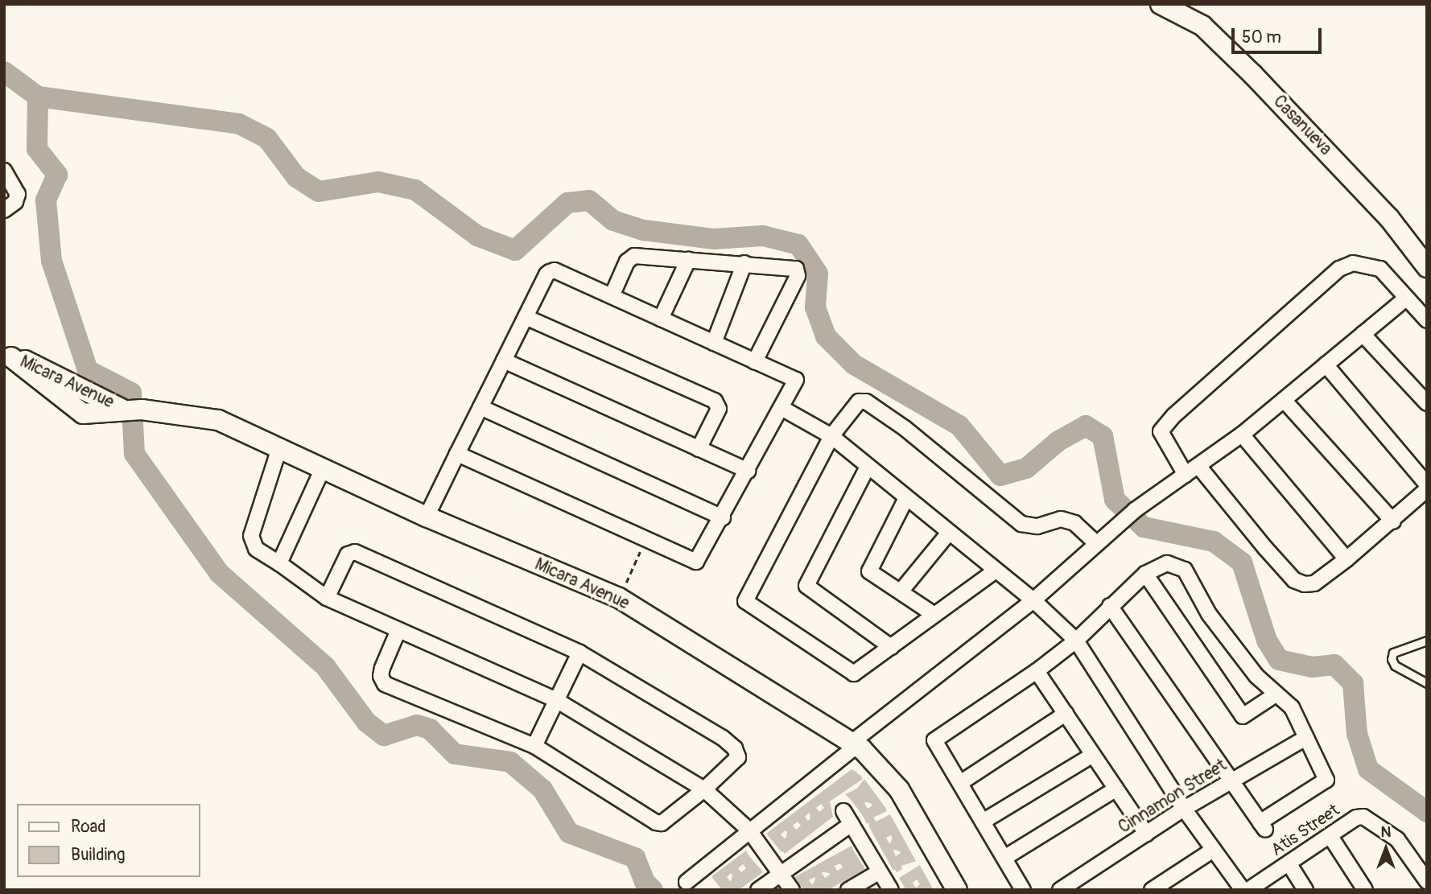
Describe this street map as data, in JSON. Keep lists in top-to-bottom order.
{
  "streets": {
    "street": [
      "Casanueva",
      "Micara Avenue",
      "Cinnamon Street",
      "Atis Street"
    ]
  },
  "legend": ["Road", "Building"],
  "scale_bar": "50 m",
  "north": "top"
}
